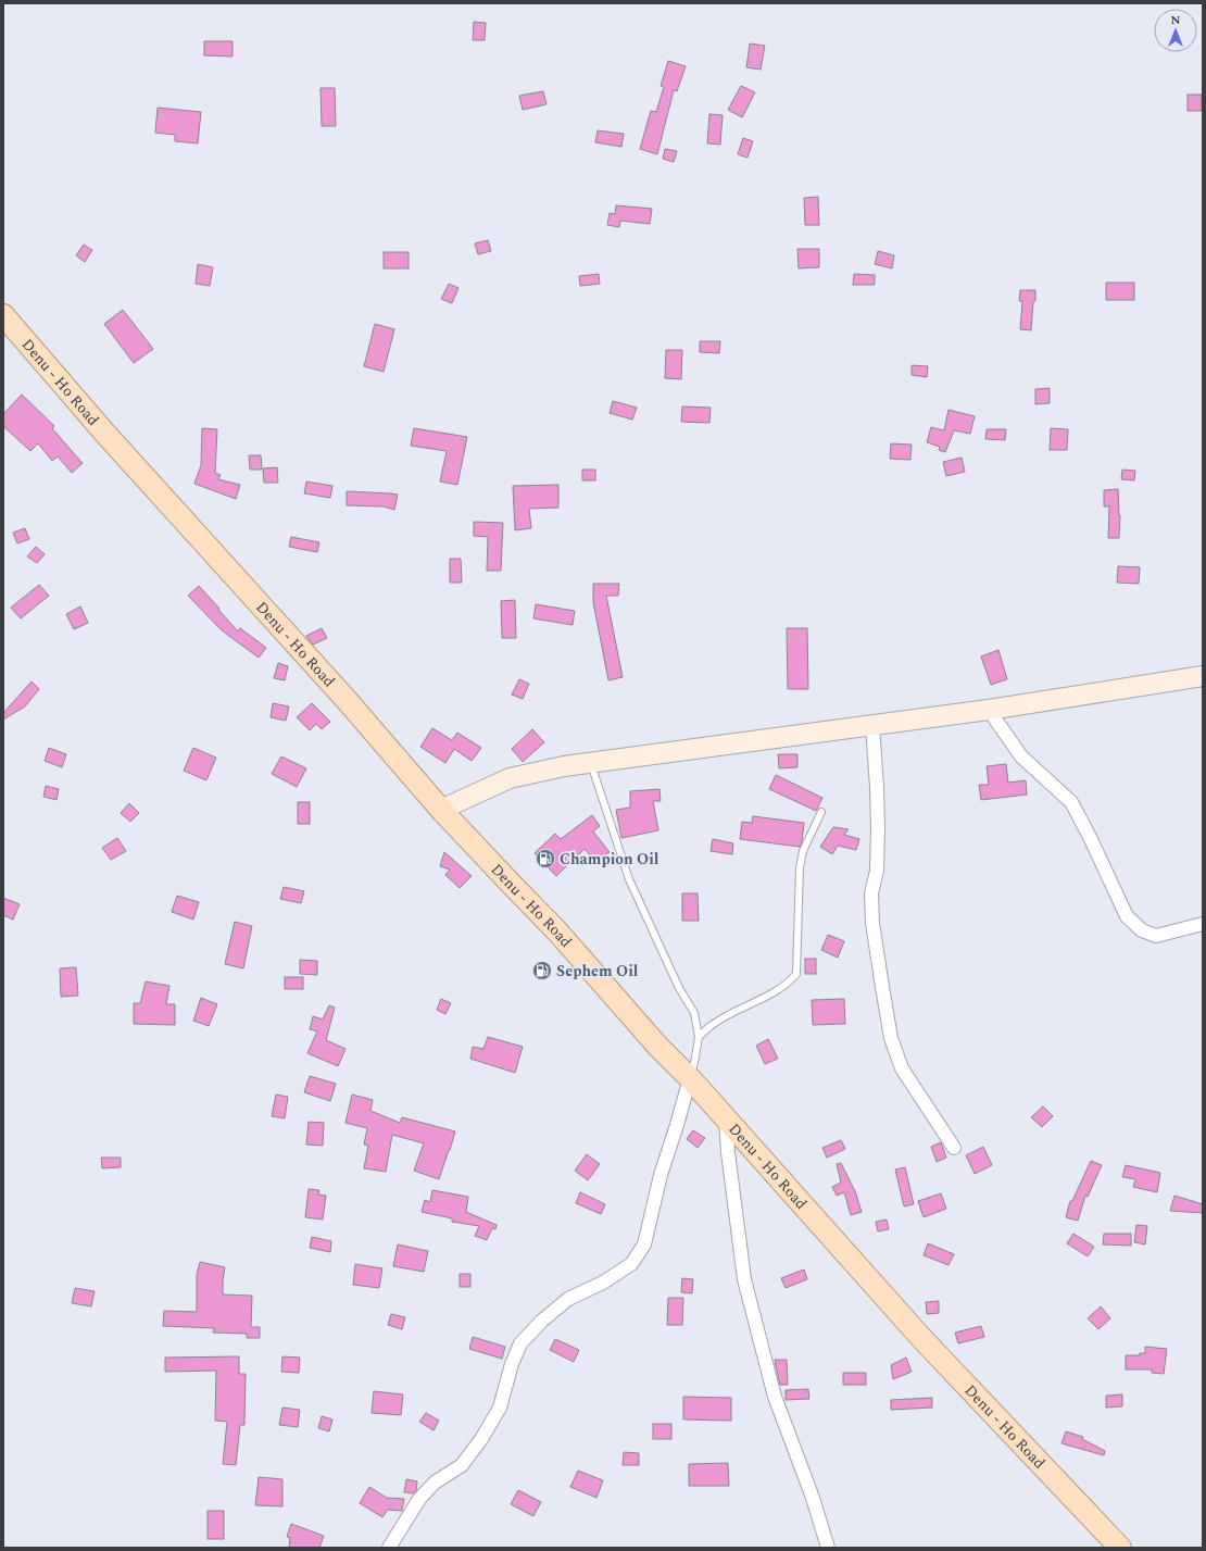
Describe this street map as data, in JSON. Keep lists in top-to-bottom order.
{
  "streets": {
    "main road": ["Denu - Ho Road"]
  },
  "places": {
    "fuel station": ["Champion Oil", "Sephem Oil"]
  },
  "north": "top"
}
